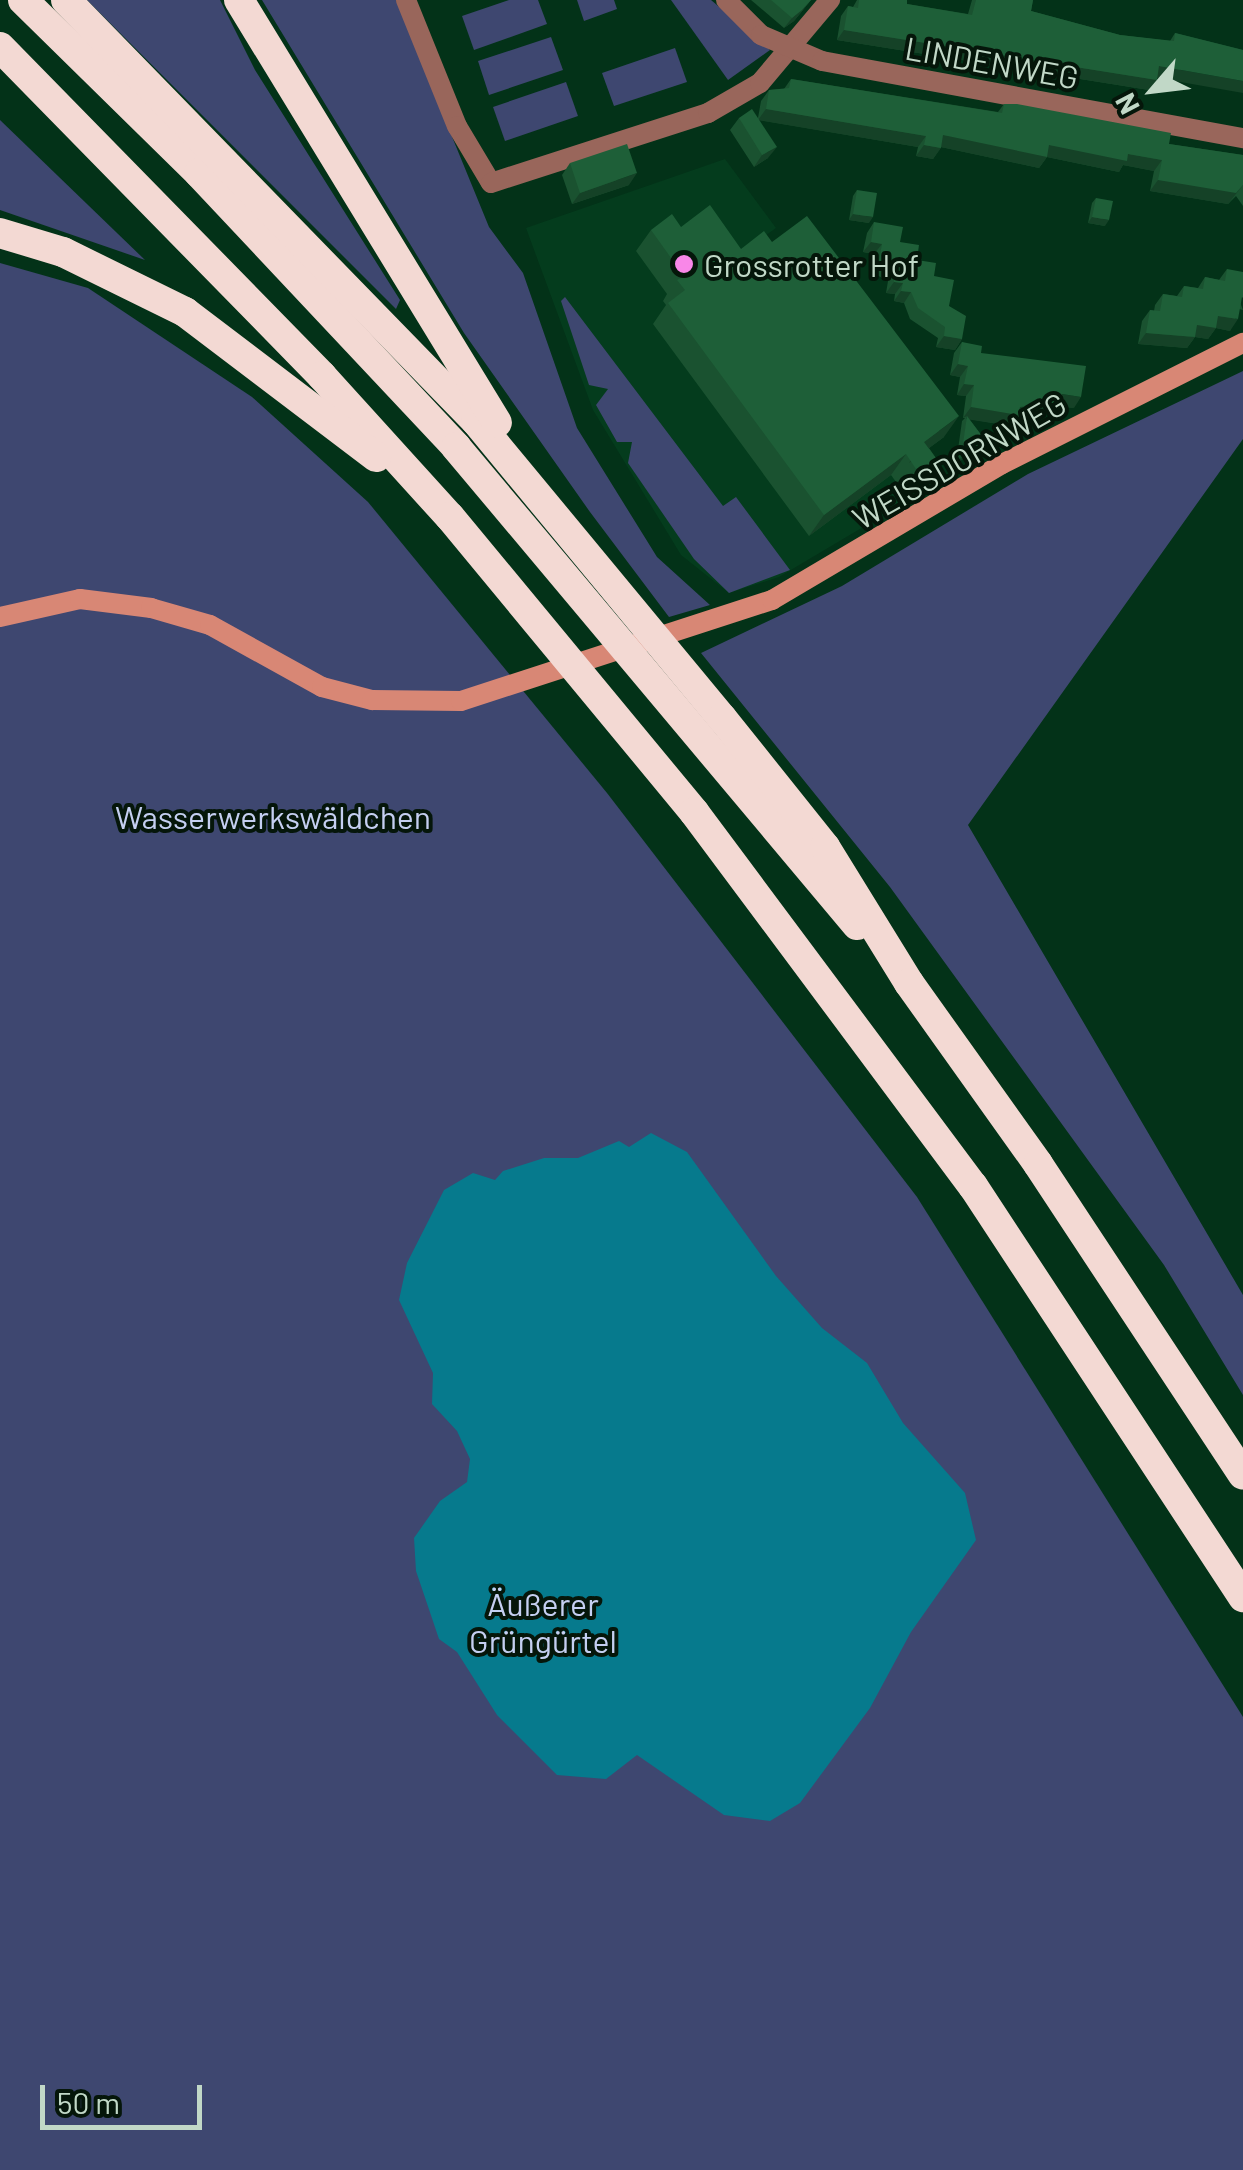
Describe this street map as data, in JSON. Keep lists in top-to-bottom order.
{
  "streets": {
    "street": ["LINDENWEG", "WEISSDORNWEG"]
  },
  "parks": ["Wasserwerkswäldchen", "Äußerer Grüngürtel"],
  "places": ["Grossrotter Hof"],
  "scale_bar": "50 m",
  "north": "bottom left"
}
